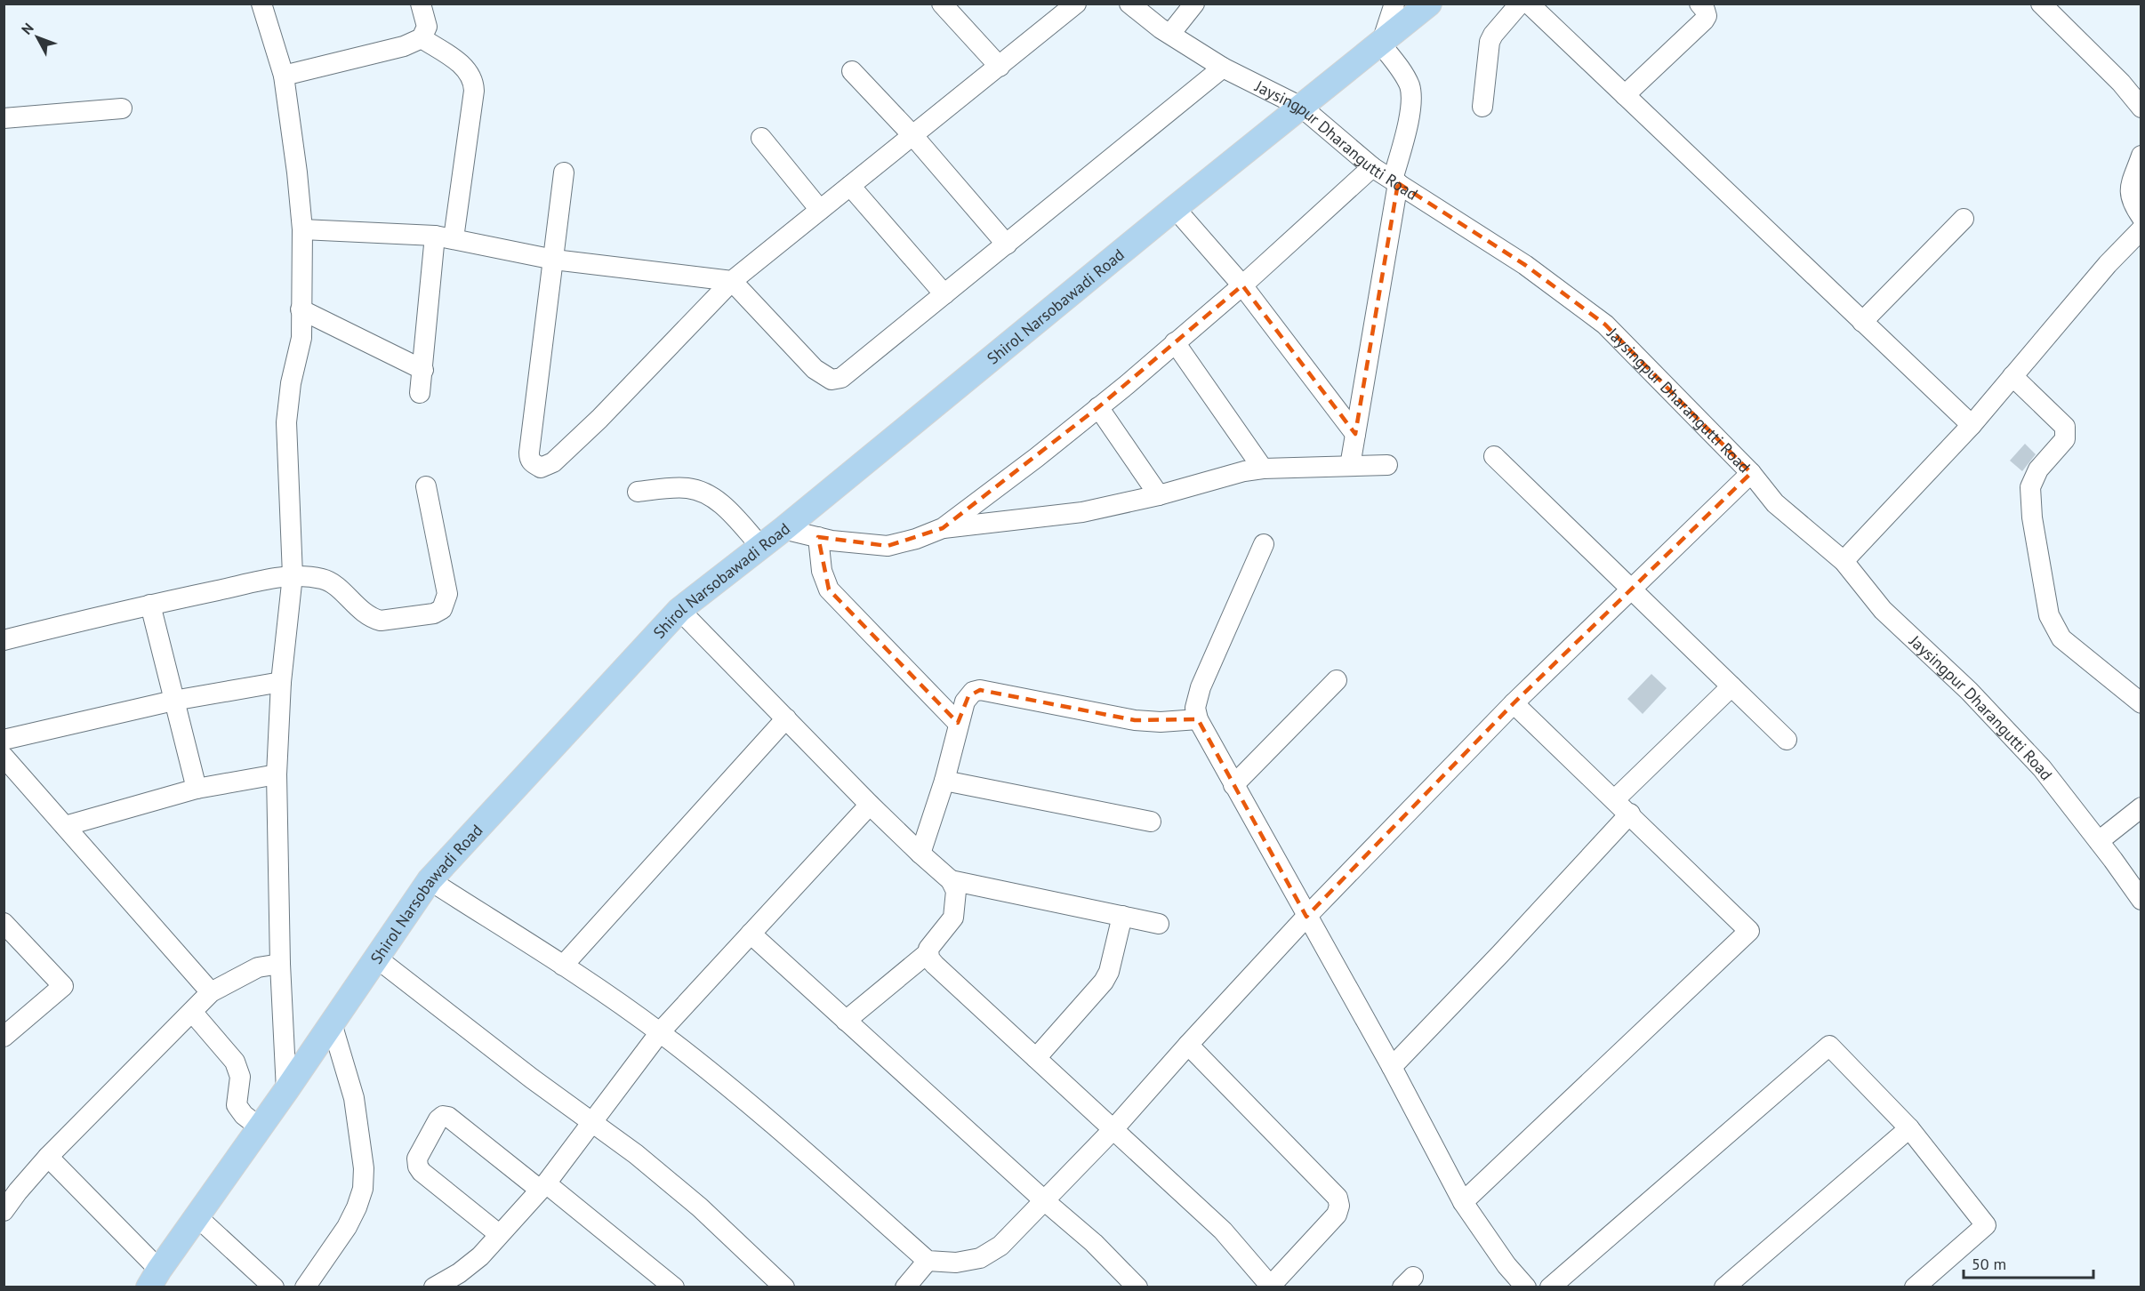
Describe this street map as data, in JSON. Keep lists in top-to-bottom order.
{
  "streets": {
    "main road": ["Shirol Narsobawadi Road"],
    "street": ["Jaysingpur Dharangutti Road"]
  },
  "crossings": [
    ["Jaysingpur Dharangutti Road", "Shirol Narsobawadi Road"]
  ],
  "scale_bar": "50 m",
  "north": "top left"
}
